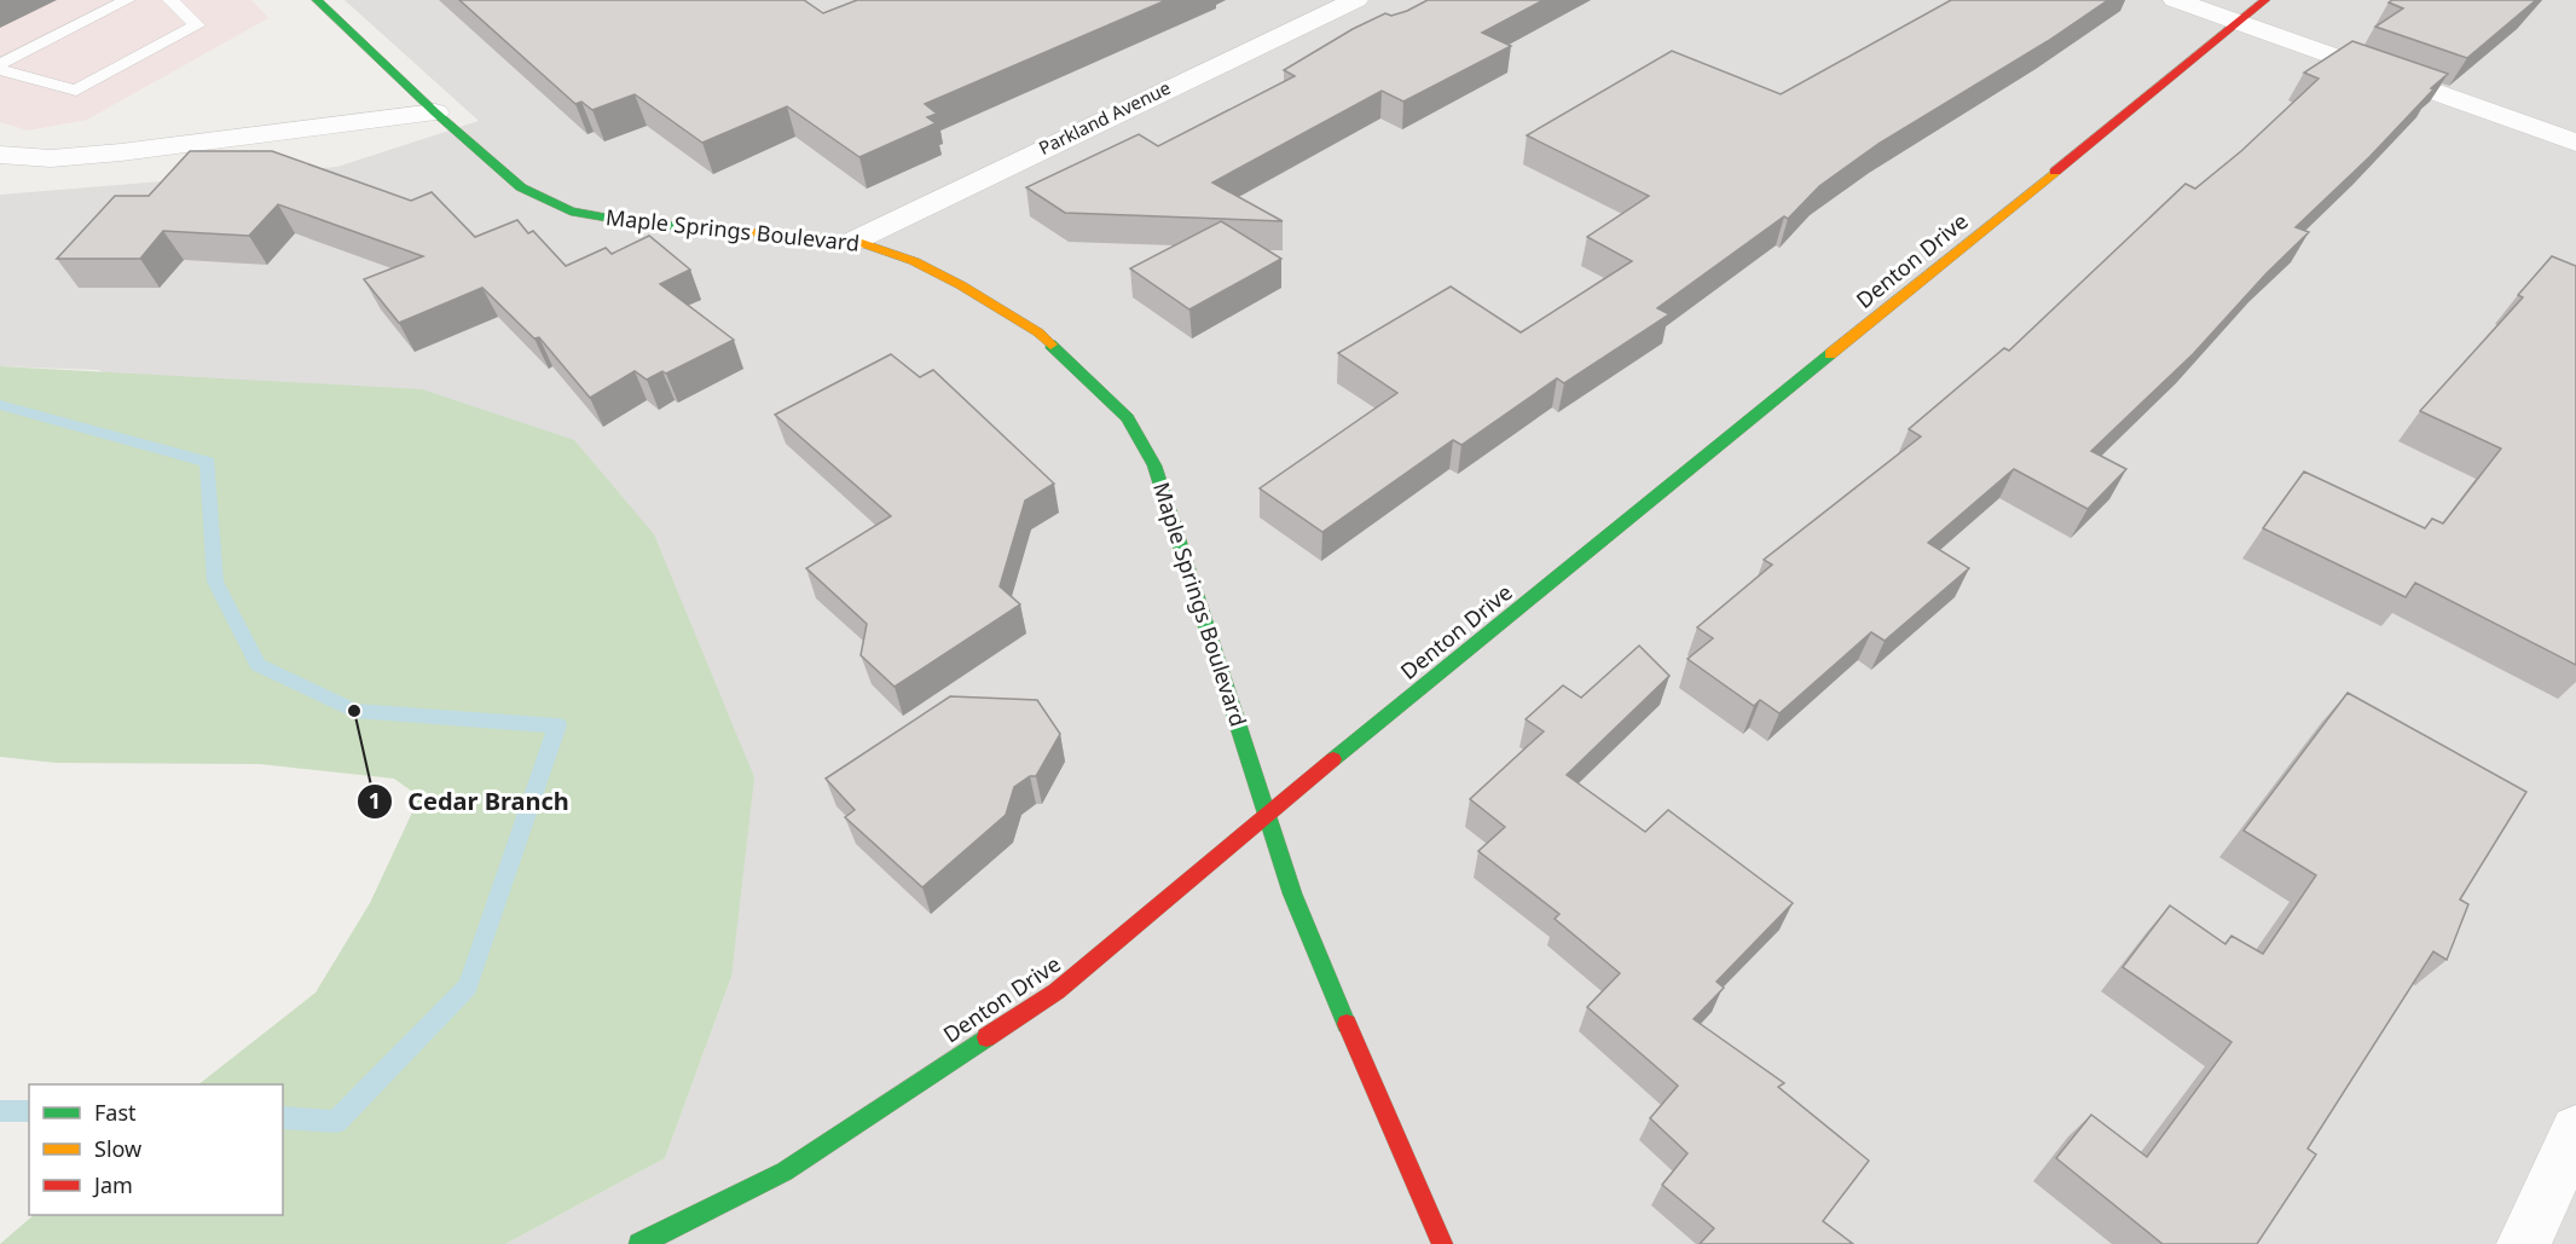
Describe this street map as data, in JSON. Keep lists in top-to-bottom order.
{
  "streets": {
    "street": ["Parkland Avenue", "Maple Springs Boulevard", "Denton Drive"]
  },
  "crossings": [
    ["Parkland Avenue", "Maple Springs Boulevard"],
    ["Maple Springs Boulevard", "Denton Drive"]
  ],
  "places": ["Cedar Branch"],
  "legend": ["Fast", "Slow", "Jam"]
}
